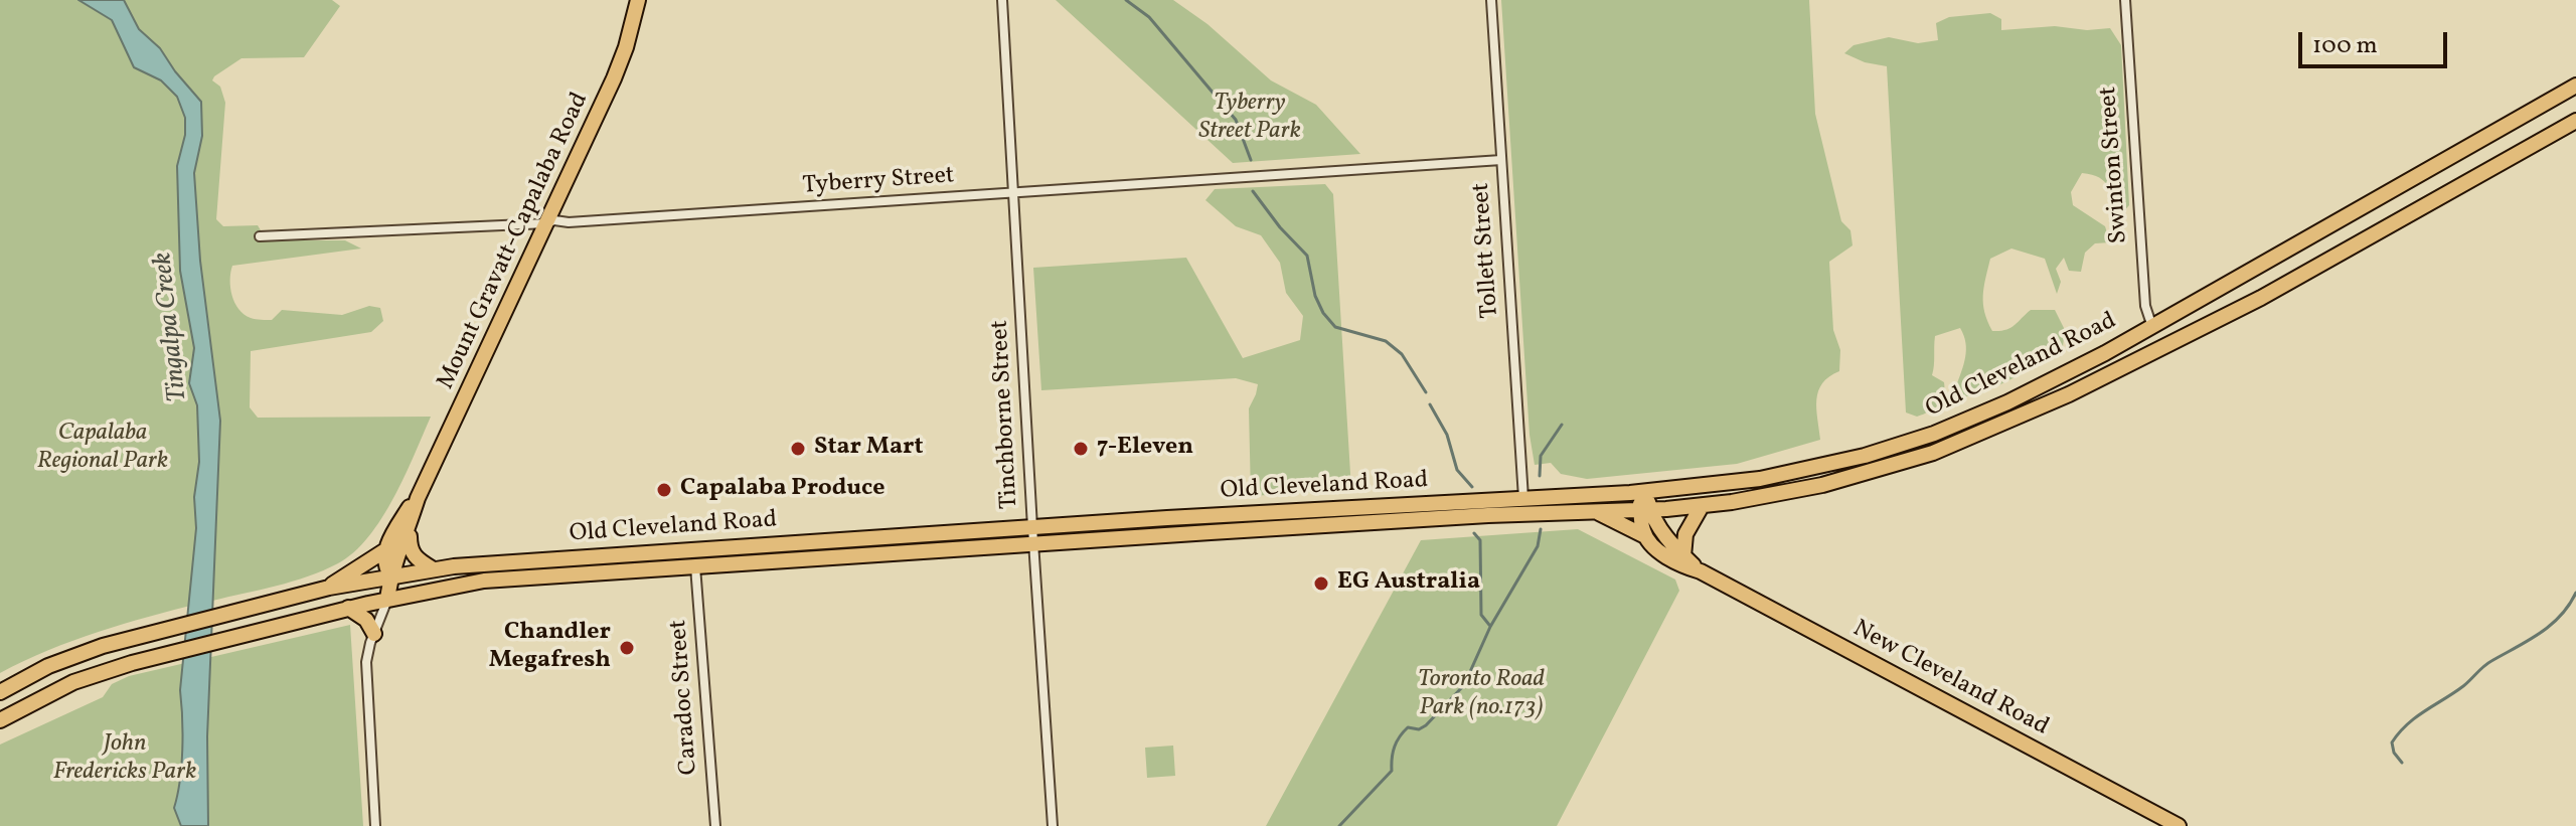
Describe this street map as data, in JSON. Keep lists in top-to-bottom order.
{
  "streets": {
    "main road": ["Mount Gravatt-Capalaba Road", "Old Cleveland Road", "New Cleveland Road"],
    "street": [
      "Swinton Street",
      "Tyberry Street",
      "Tollett Street",
      "Tinchborne Street",
      "Caradoc Street"
    ]
  },
  "crossings": [
    ["Swinton Street", "Old Cleveland Road"],
    ["Tyberry Street", "Mount Gravatt-Capalaba Road"],
    ["Tyberry Street", "Tollett Street"],
    ["Tyberry Street", "Tinchborne Street"],
    ["Mount Gravatt-Capalaba Road", "Old Cleveland Road"],
    ["Tollett Street", "Old Cleveland Road"],
    ["Old Cleveland Road", "Tinchborne Street"],
    ["Old Cleveland Road", "New Cleveland Road"],
    ["Old Cleveland Road", "Caradoc Street"]
  ],
  "water": ["Tingalpa Creek"],
  "parks": [
    "Tyberry Street Park",
    "Capalaba Regional Park",
    "Toronto Road Park (no.173)",
    "John Fredericks Park"
  ],
  "places": [
    "Star Mart",
    "7-Eleven",
    "Capalaba Produce",
    "EG Australia",
    "Chandler Megafresh"
  ],
  "scale_bar": "100 m"
}
